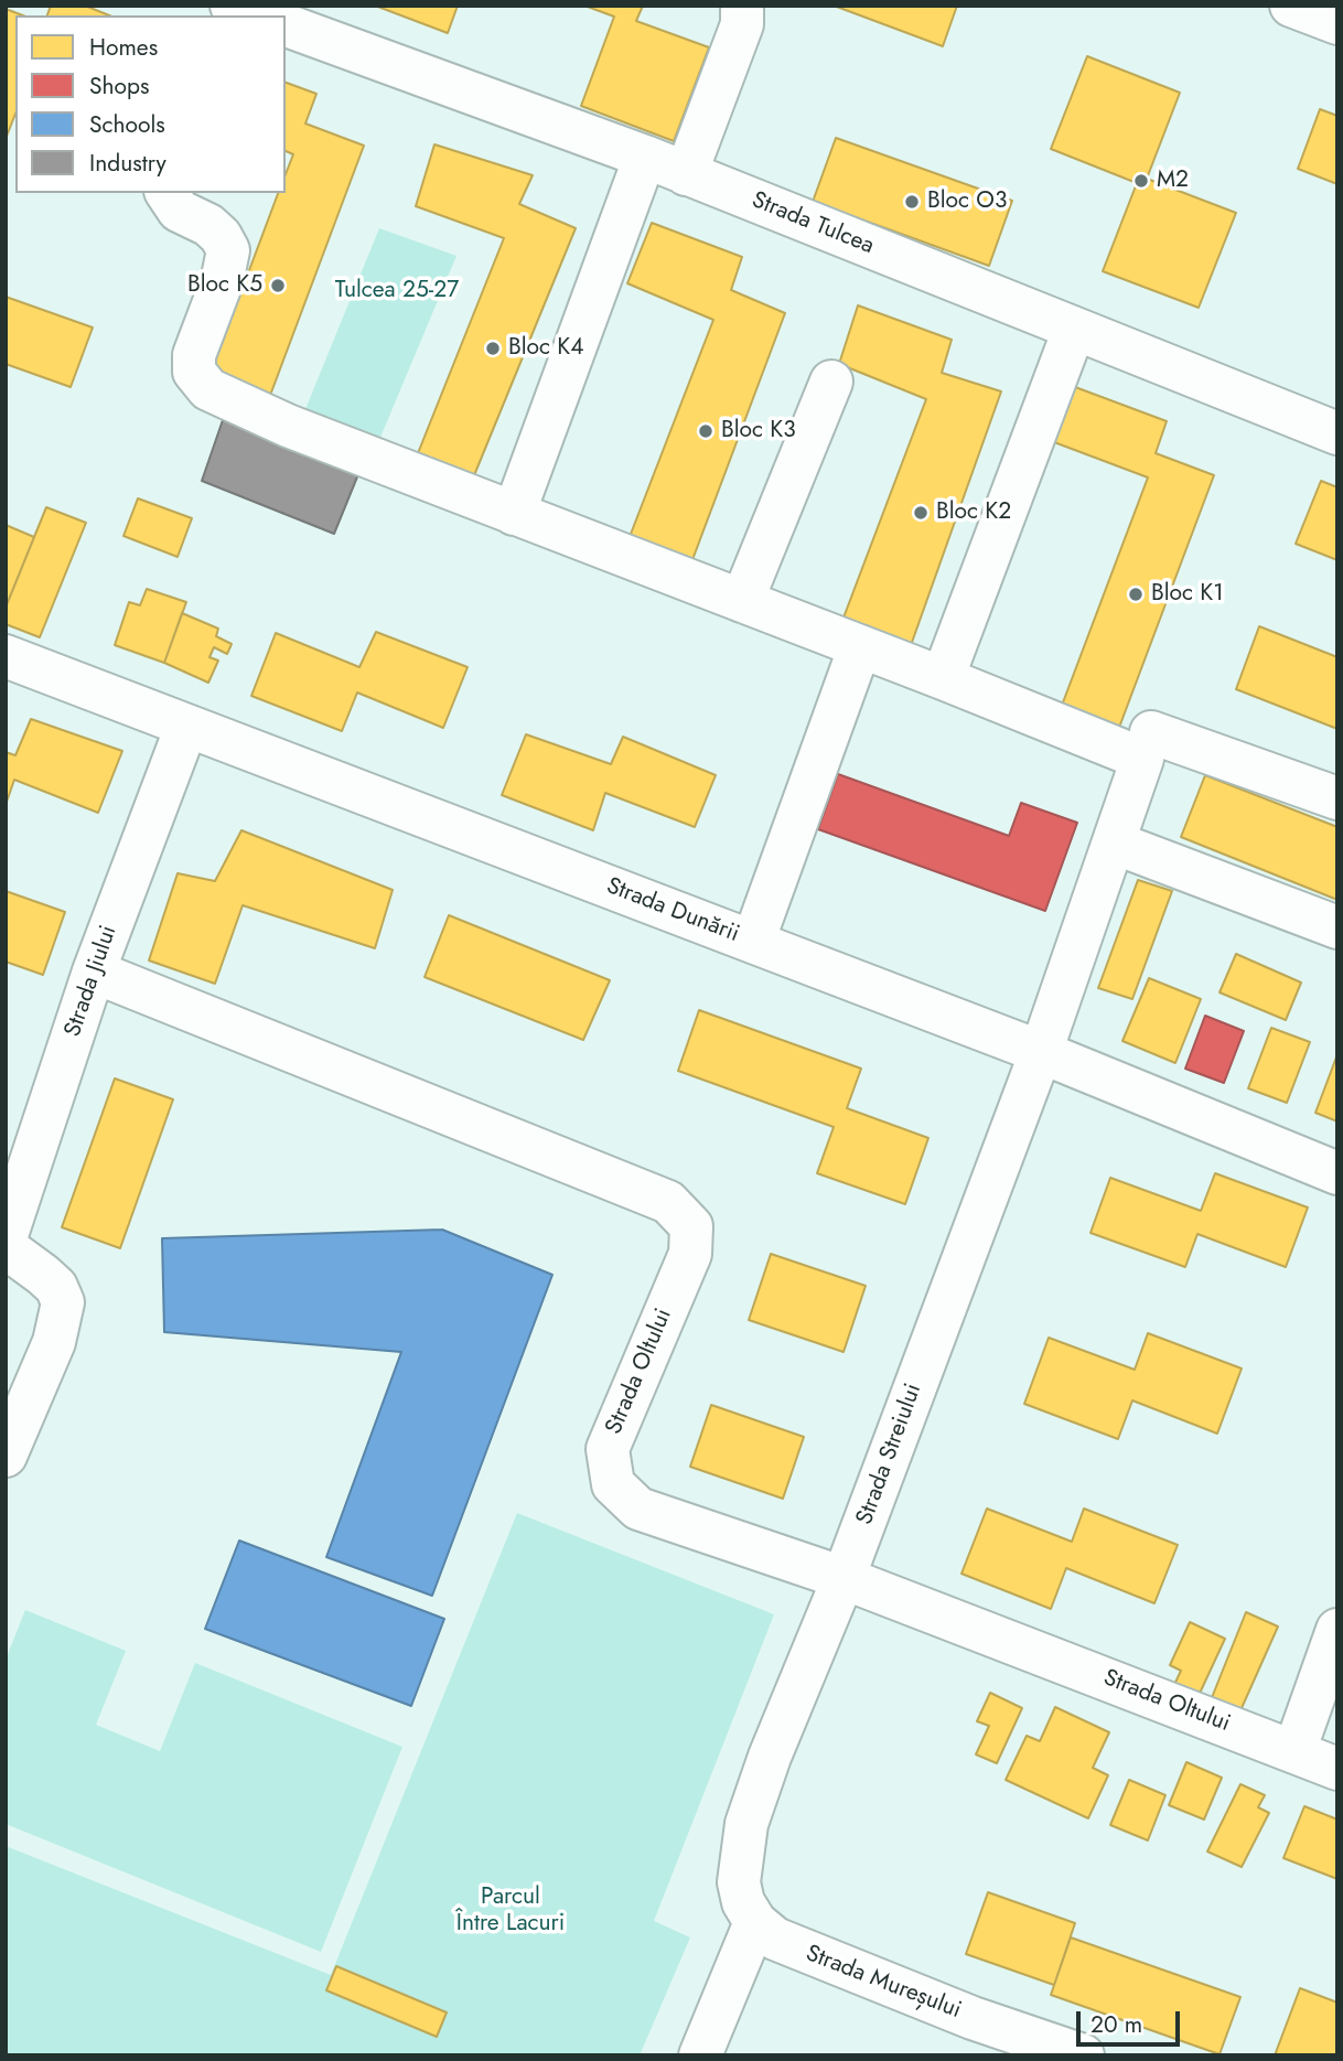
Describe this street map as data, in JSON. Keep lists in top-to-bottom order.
{
  "streets": {
    "street": [
      "Strada Tulcea",
      "Strada Dunării",
      "Strada Jiului",
      "Strada Oltului",
      "Strada Streiului",
      "Strada Mureșului"
    ]
  },
  "crossings": [
    ["Strada Dunării", "Strada Jiului"],
    ["Strada Dunării", "Strada Streiului"],
    ["Strada Jiului", "Strada Oltului"],
    ["Strada Oltului", "Strada Streiului"],
    ["Strada Streiului", "Strada Mureșului"]
  ],
  "parks": ["Tulcea 25-27", "Parcul Între Lacuri"],
  "places": [
    "M2",
    "Bloc O3",
    "Bloc K5",
    "Bloc K4",
    "Bloc K3",
    "Bloc K2",
    "Bloc K1"
  ],
  "legend": [
    "Homes",
    "Shops",
    "Schools",
    "Industry"
  ],
  "scale_bar": "20 m"
}
